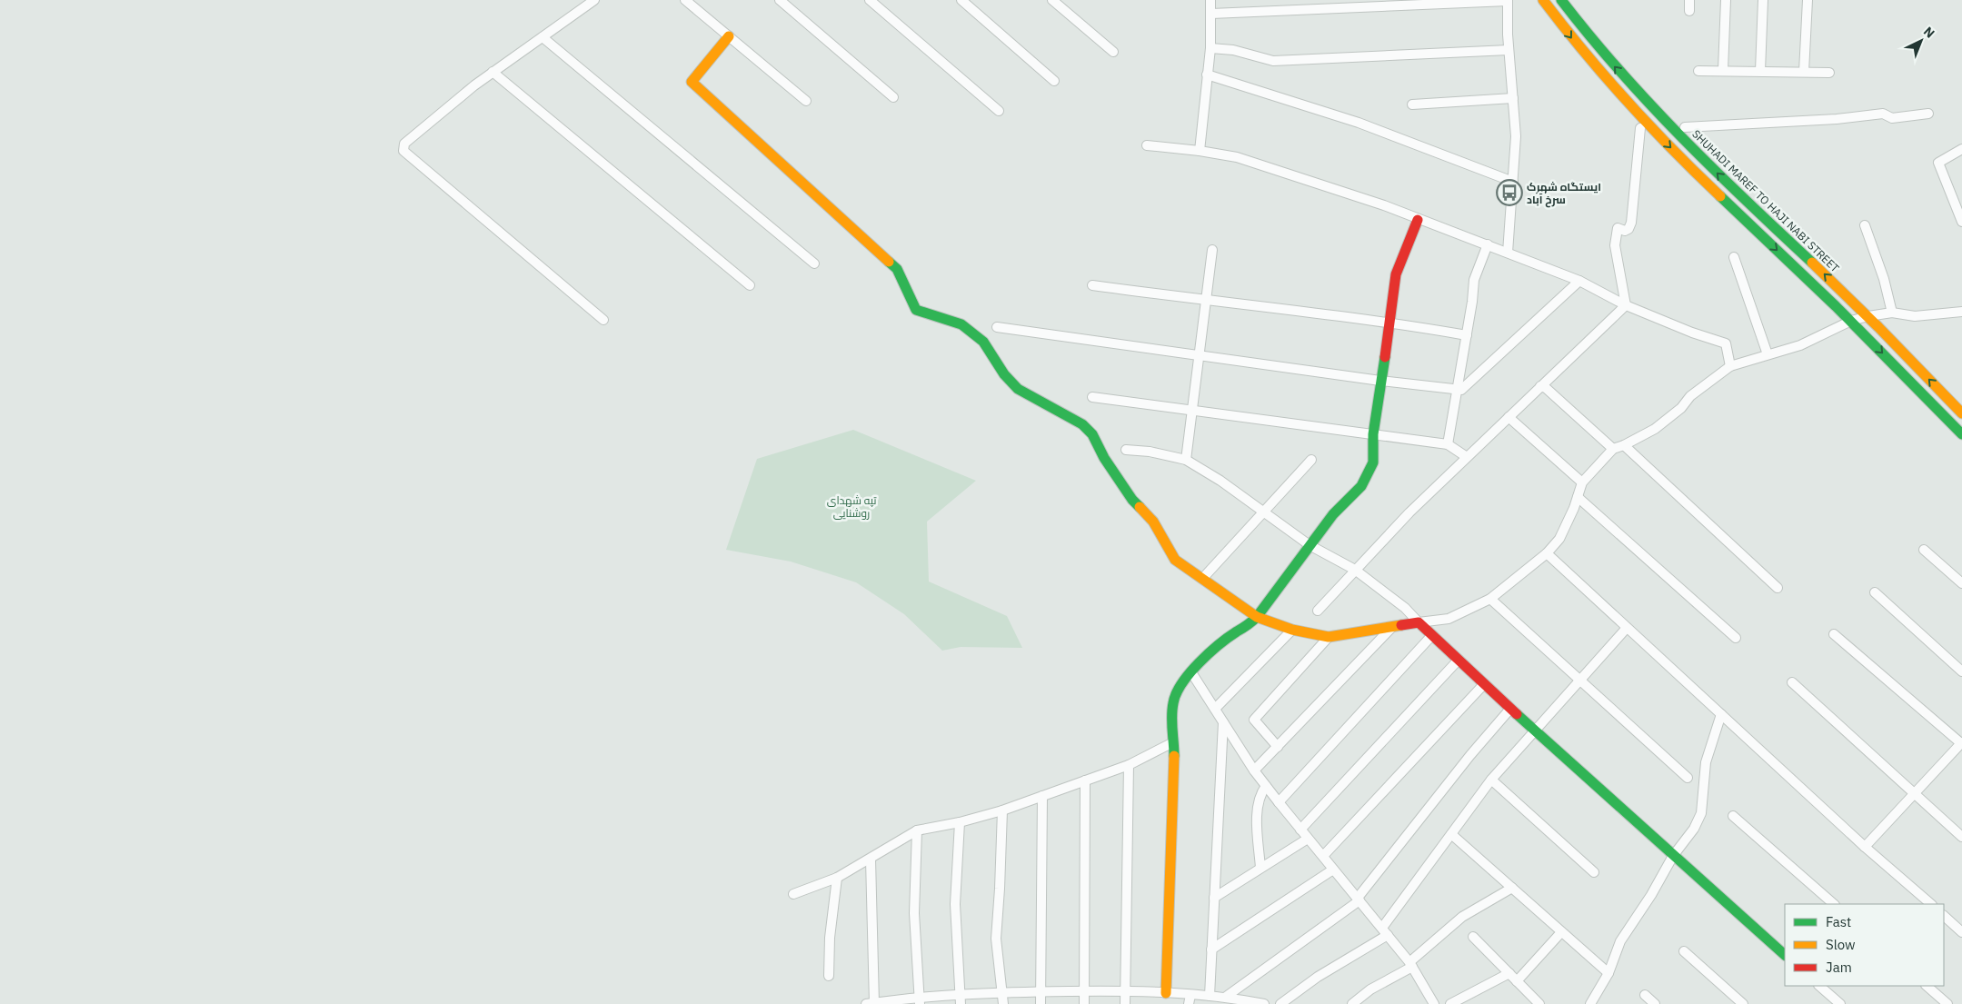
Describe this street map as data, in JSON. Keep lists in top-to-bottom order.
{
  "streets": {
    "street": ["SHUHADI MAREF TO HAJI NABI STREET"]
  },
  "parks": ["تپه شهدای روشنایی"],
  "places": {
    "bus stop": ["ایستگاه شهرک سرخ آباد"]
  },
  "legend": ["Fast", "Slow", "Jam"],
  "north": "top right"
}
